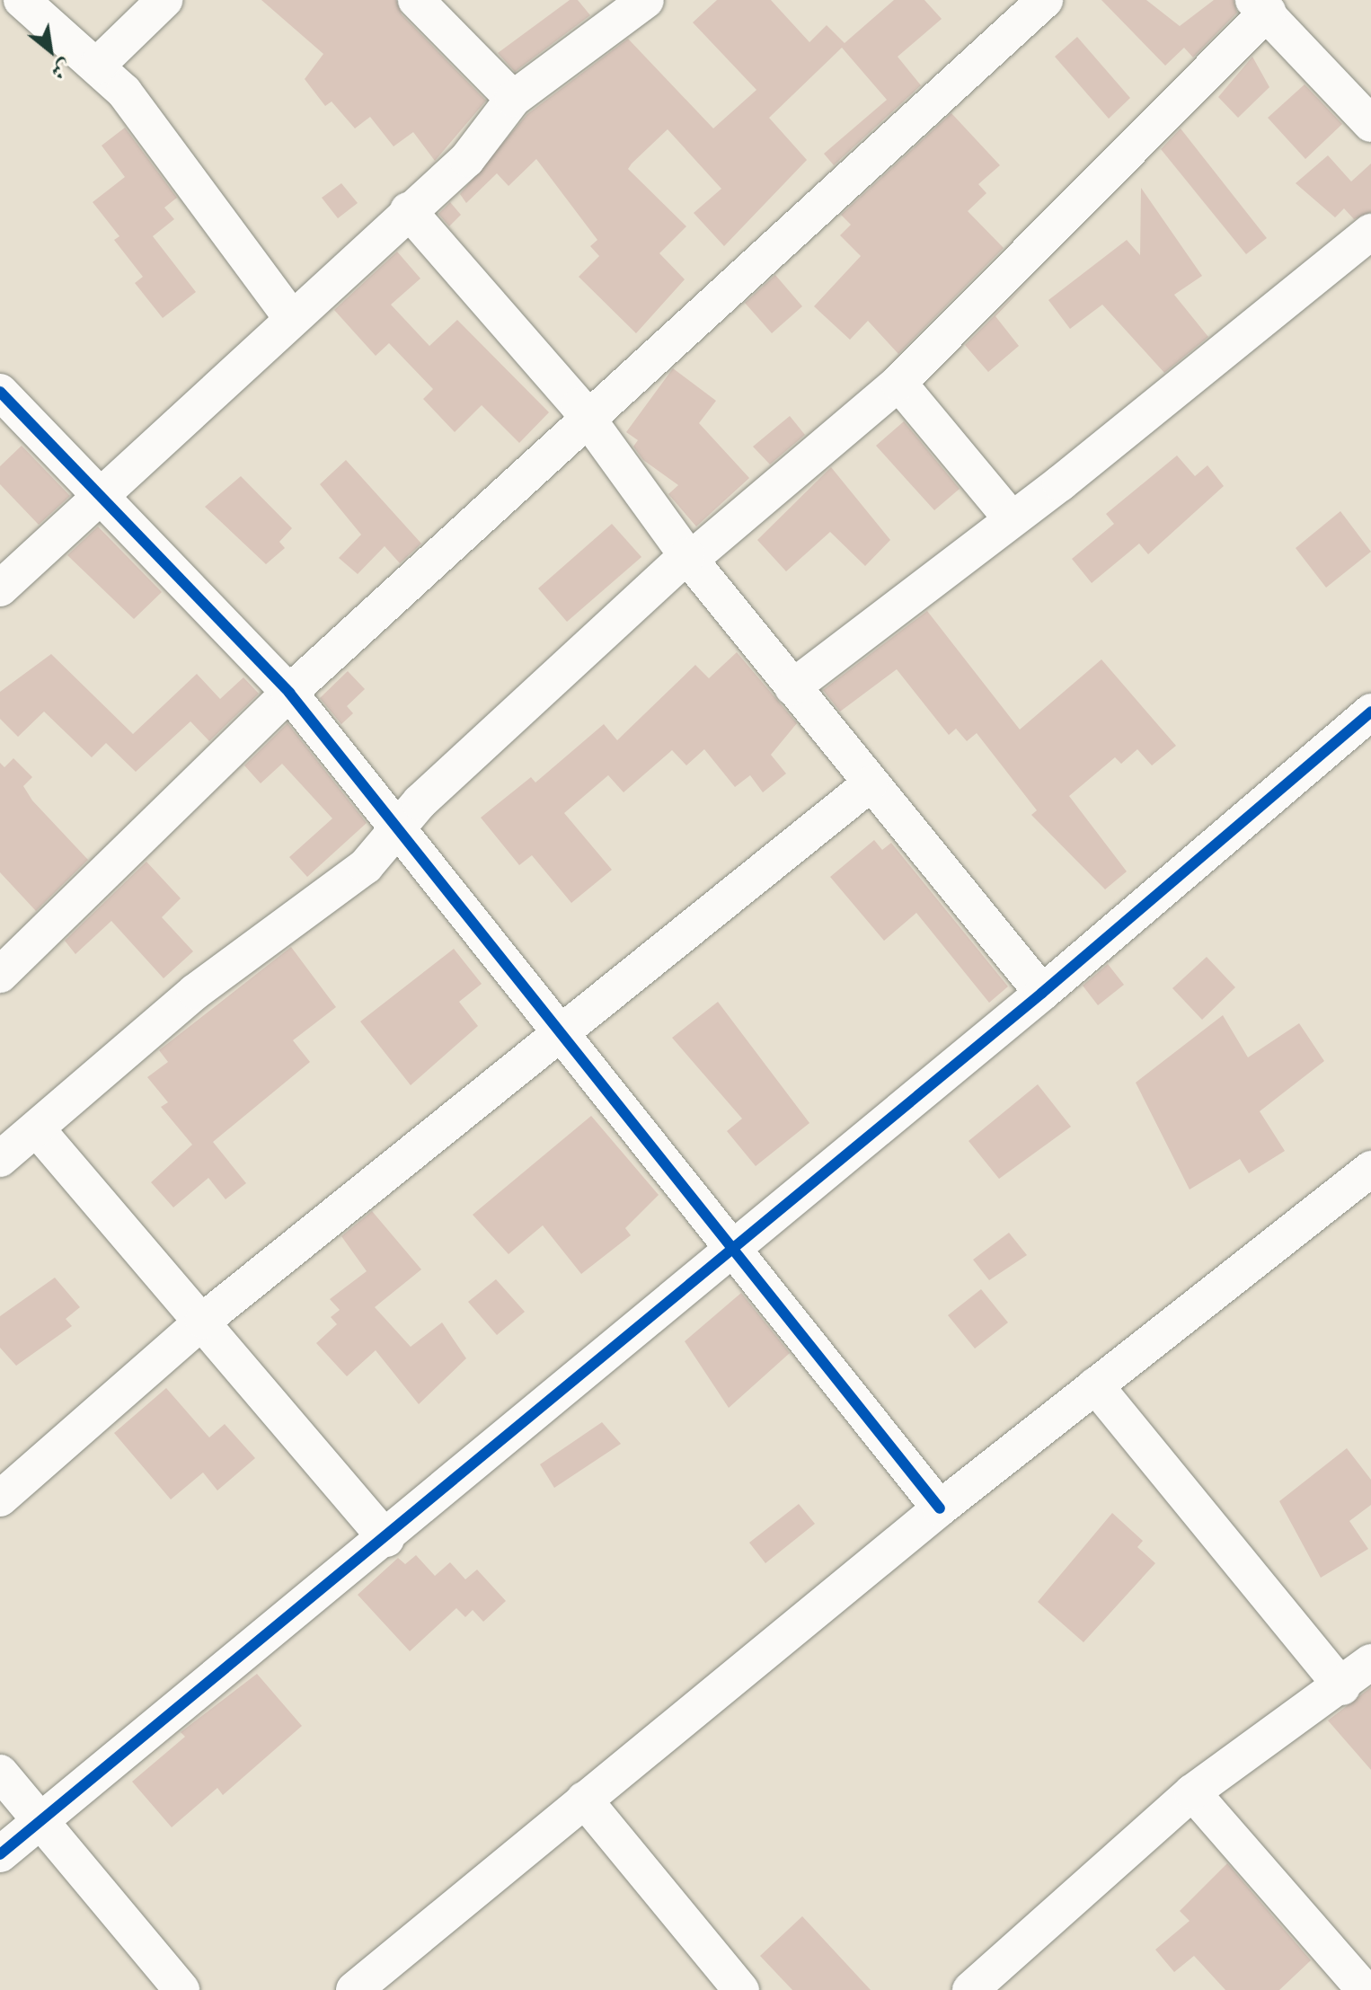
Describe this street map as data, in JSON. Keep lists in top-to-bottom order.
{
  "north": "bottom right"
}
